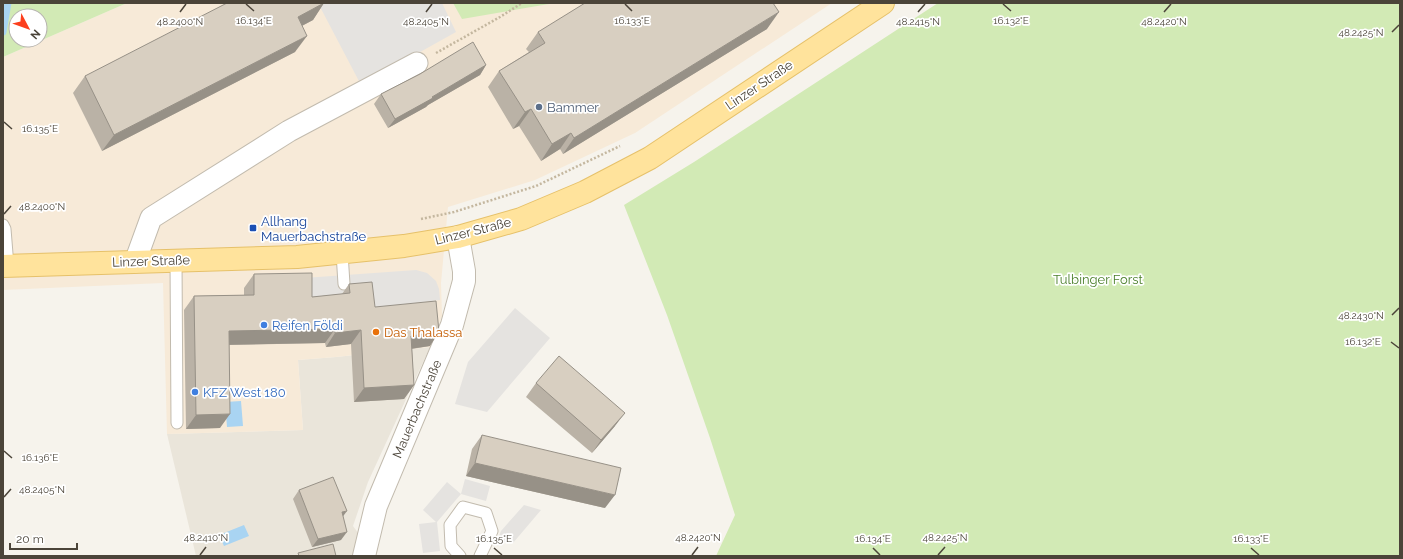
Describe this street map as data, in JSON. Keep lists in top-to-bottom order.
{
  "streets": {
    "main road": ["Linzer Straße"],
    "street": ["Mauerbachstraße"]
  },
  "crossings": [
    ["Linzer Straße", "Mauerbachstraße"]
  ],
  "parks": ["Tulbinger Forst"],
  "places": {
    "other": [
      "Bammer",
      "Reifen Földi",
      "Das Thalassa",
      "KFZ West 180"
    ],
    "transit": ["Allhang Mauerbachstraße"]
  },
  "scale_bar": "20 m",
  "north": "bottom right",
  "coordinates": [
    "16.134°E",
    "16.133°E",
    "16.132°E",
    "48.2400°N",
    "48.2405°N",
    "48.2415°N",
    "48.2420°N",
    "48.2425°N",
    "16.135°E",
    "48.2430°N",
    "16.136°E",
    "48.2410°N"
  ]
}
